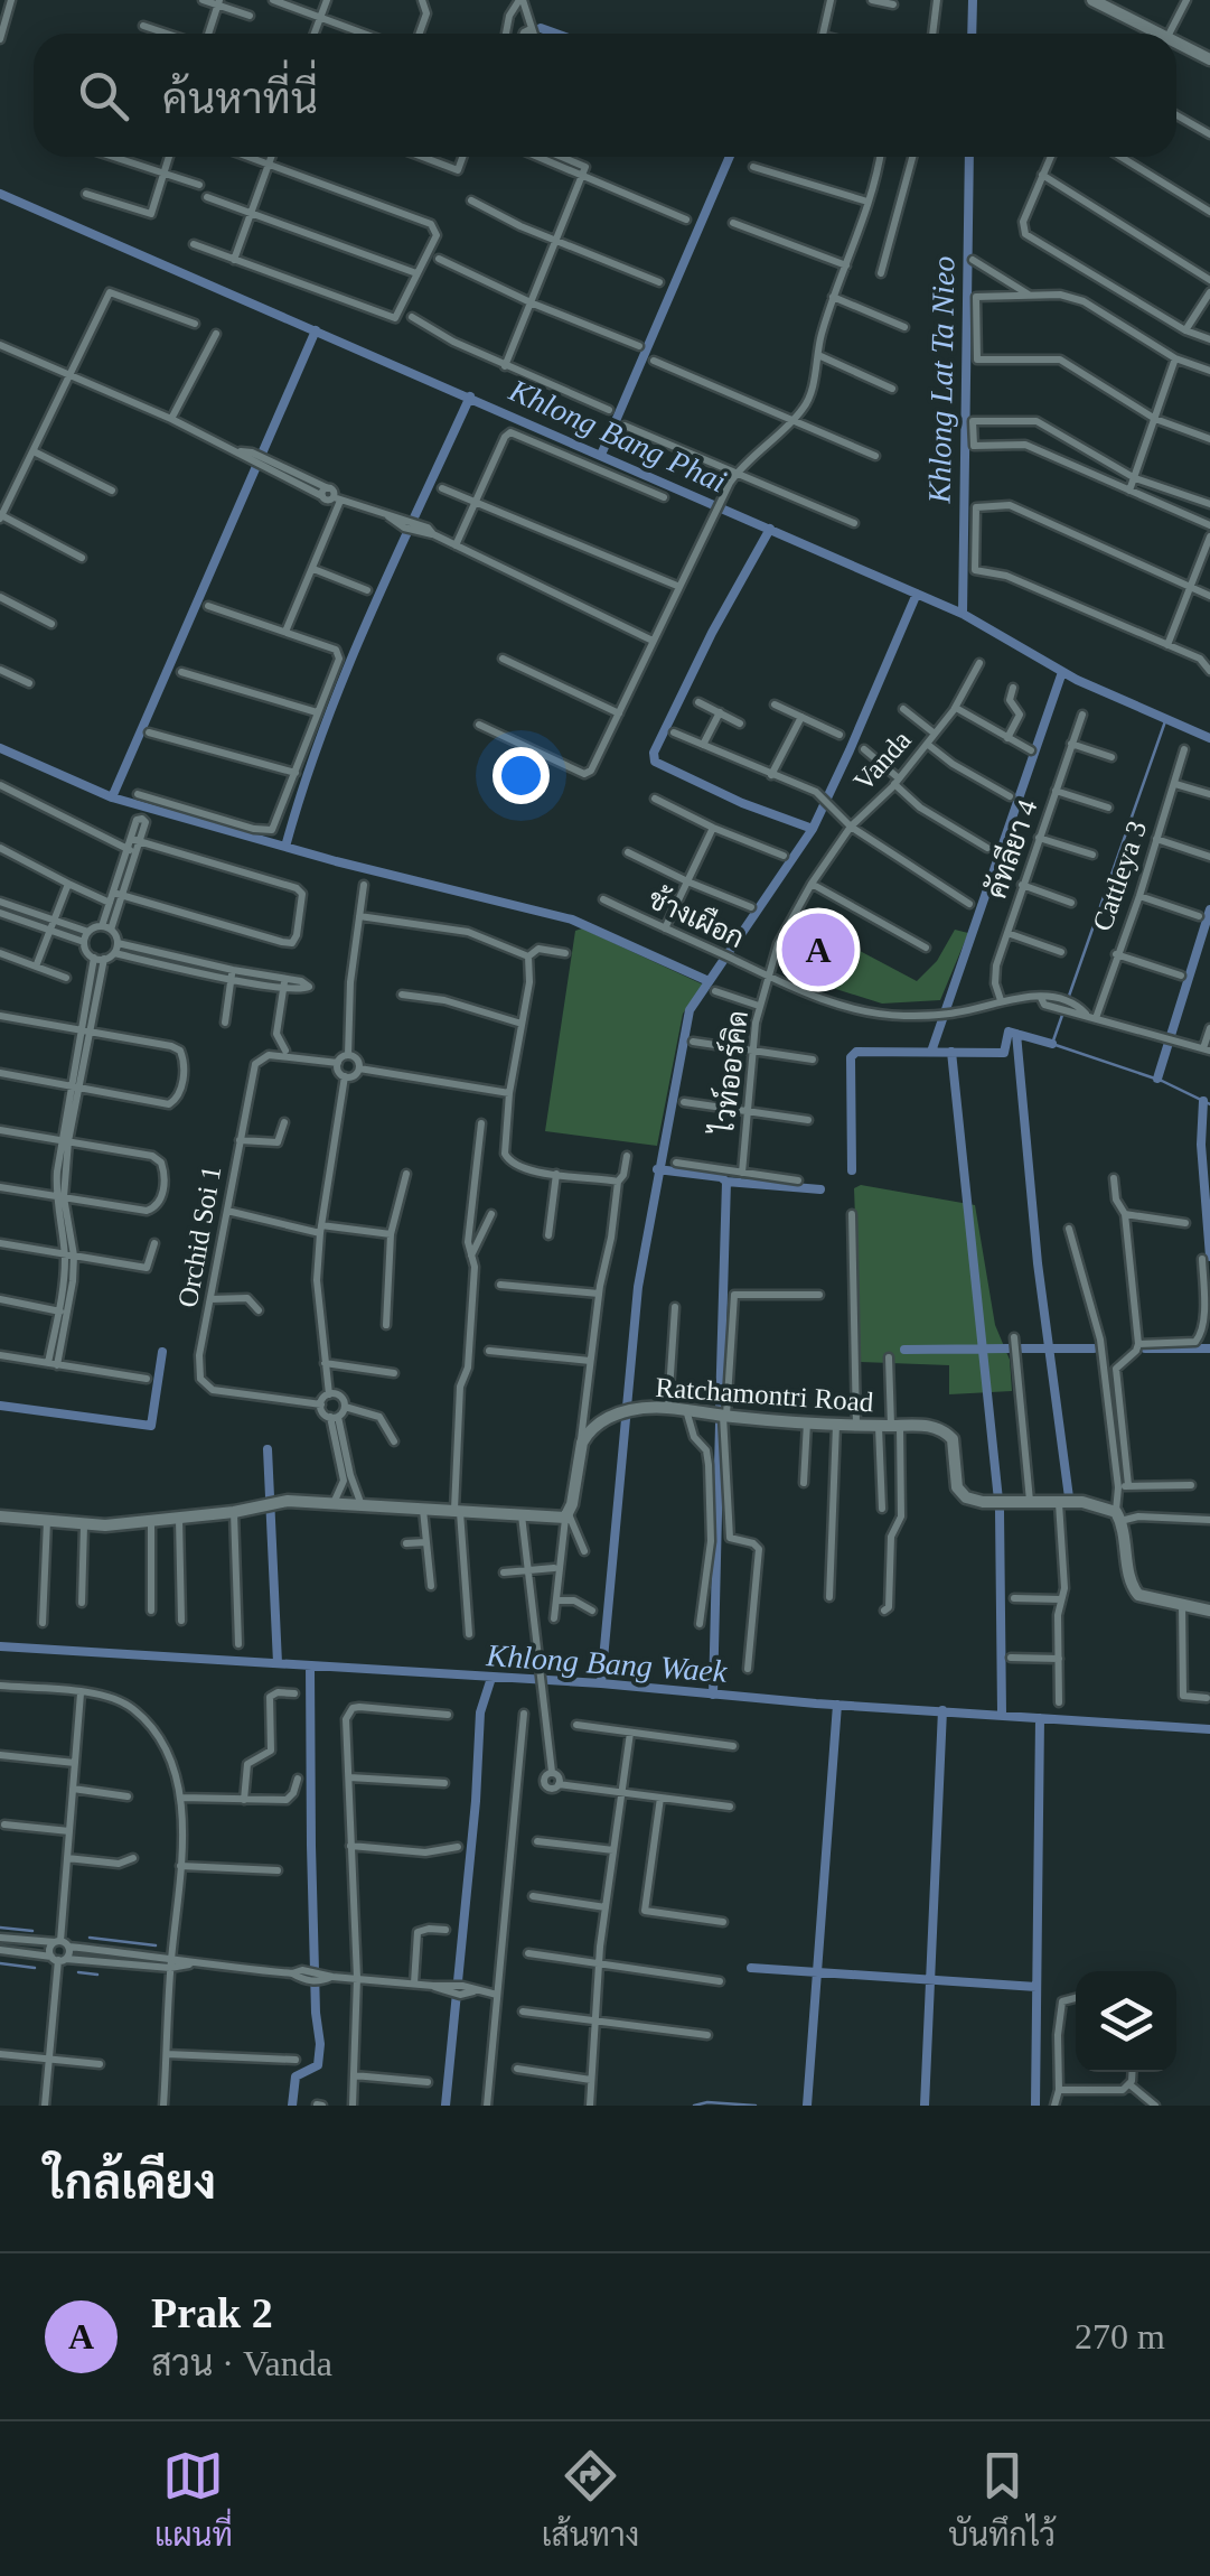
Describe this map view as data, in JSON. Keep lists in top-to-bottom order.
{
  "streets": {
    "street": [
      "Vanda",
      "คัทลียา 4",
      "Cattleya 3",
      "ช้างเผือก",
      "ไวท์ออร์คิด",
      "Orchid Soi 1",
      "Ratchamontri Road"
    ]
  },
  "crossings": [
    ["Vanda", "ช้างเผือก"],
    ["Vanda", "ไวท์ออร์คิด"],
    ["คัทลียา 4", "ช้างเผือก"],
    ["Cattleya 3", "ช้างเผือก"],
    ["ช้างเผือก", "ไวท์ออร์คิด"]
  ],
  "water": ["Khlong Lat Ta Nieo", "Khlong Bang Phai", "Khlong Bang Waek"],
  "page": {
    "search": "ค้นหาที่นี่",
    "pins": "A",
    "heading": "ใกล้เคียง",
    "list": [
      {
        "mark": "A",
        "name": "Prak 2",
        "note": "สวน · Vanda",
        "value": "270 m"
      }
    ],
    "nav": ["แผนที่", "เส้นทาง", "บันทึกไว้"]
  }
}
